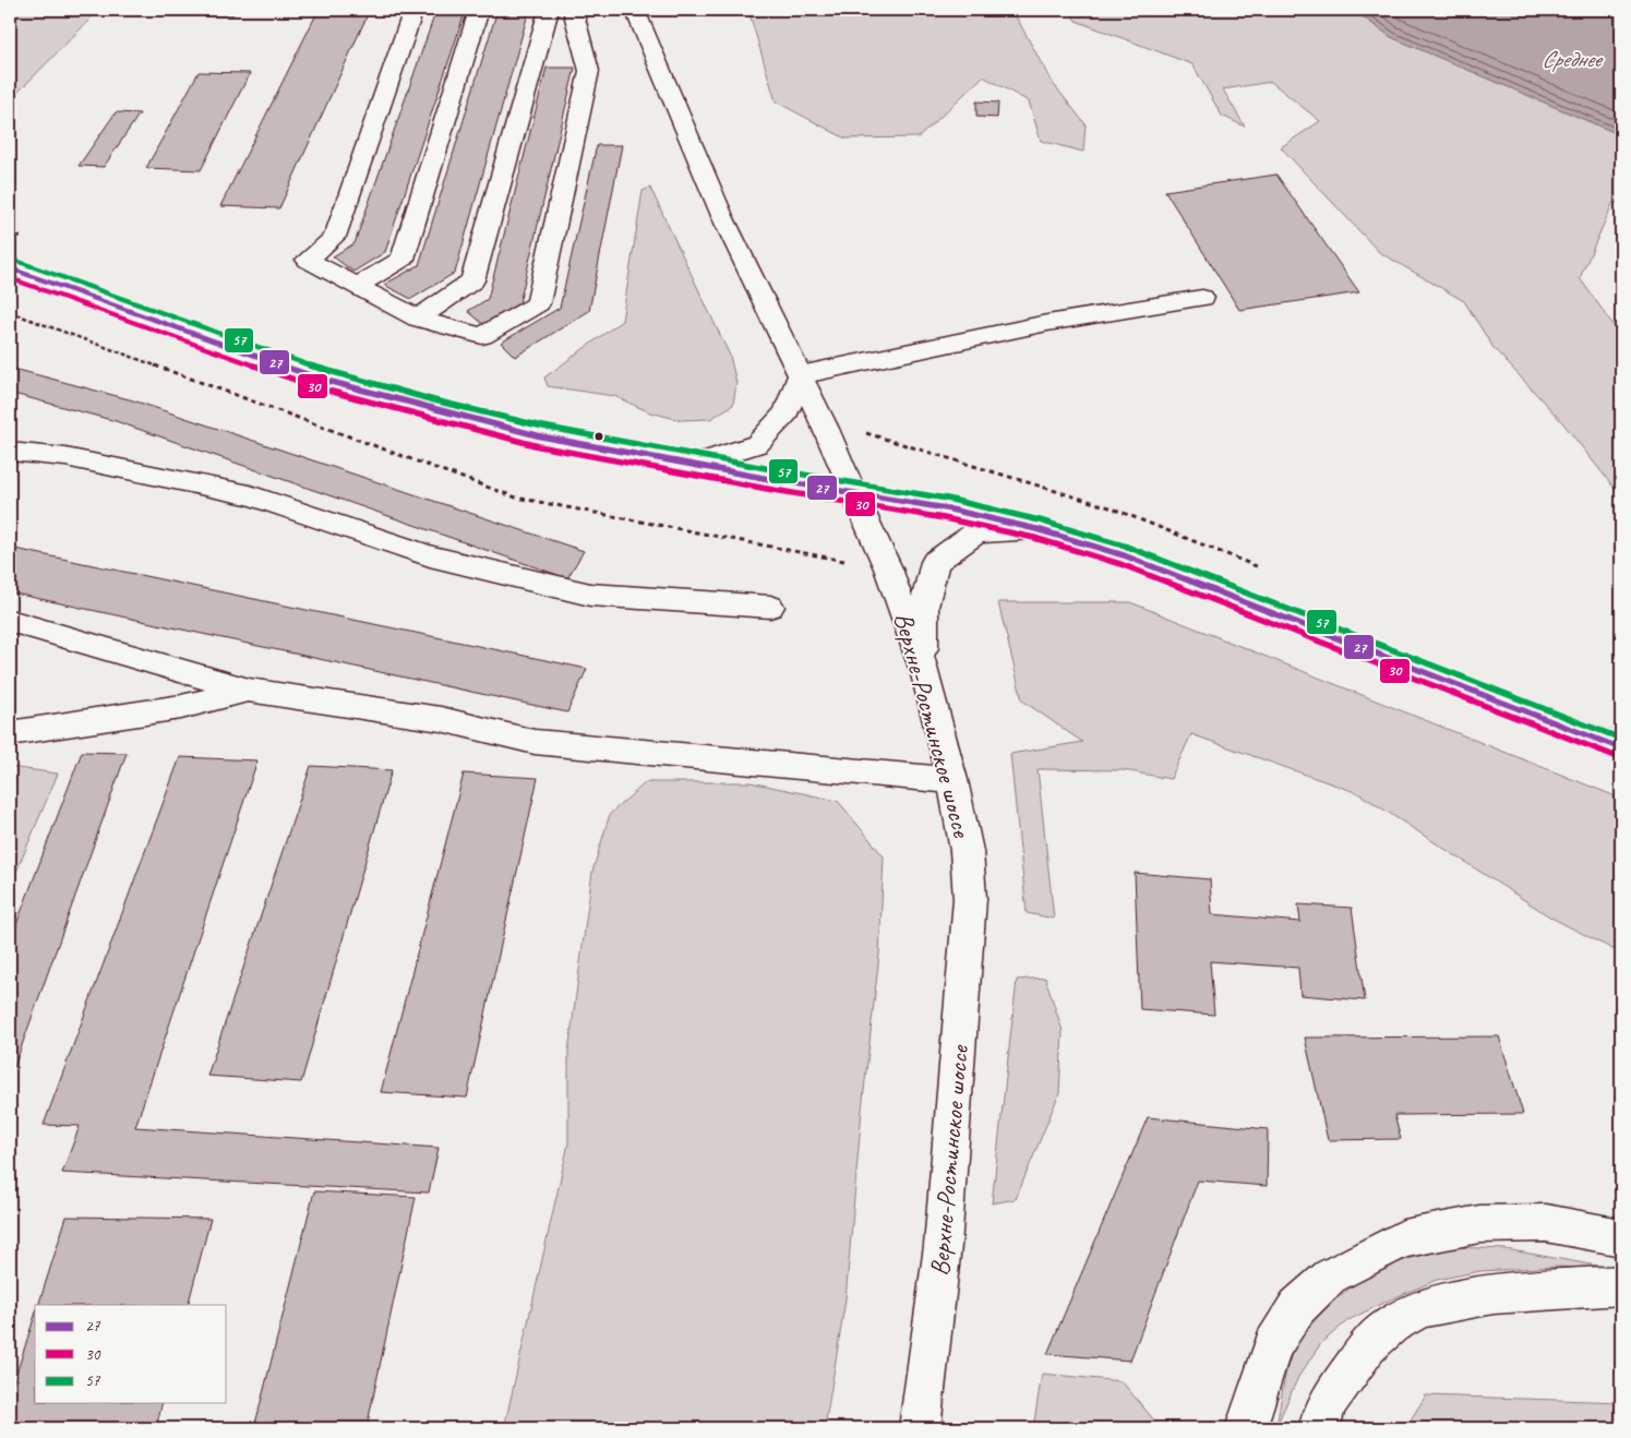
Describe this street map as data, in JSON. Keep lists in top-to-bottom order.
{
  "streets": {
    "street": ["Верхне-Ростинское шоссе"]
  },
  "water": ["Среднее"],
  "lines": ["transit line 57", "transit line 27", "transit line 30"],
  "legend": ["27", "30", "57"]
}
